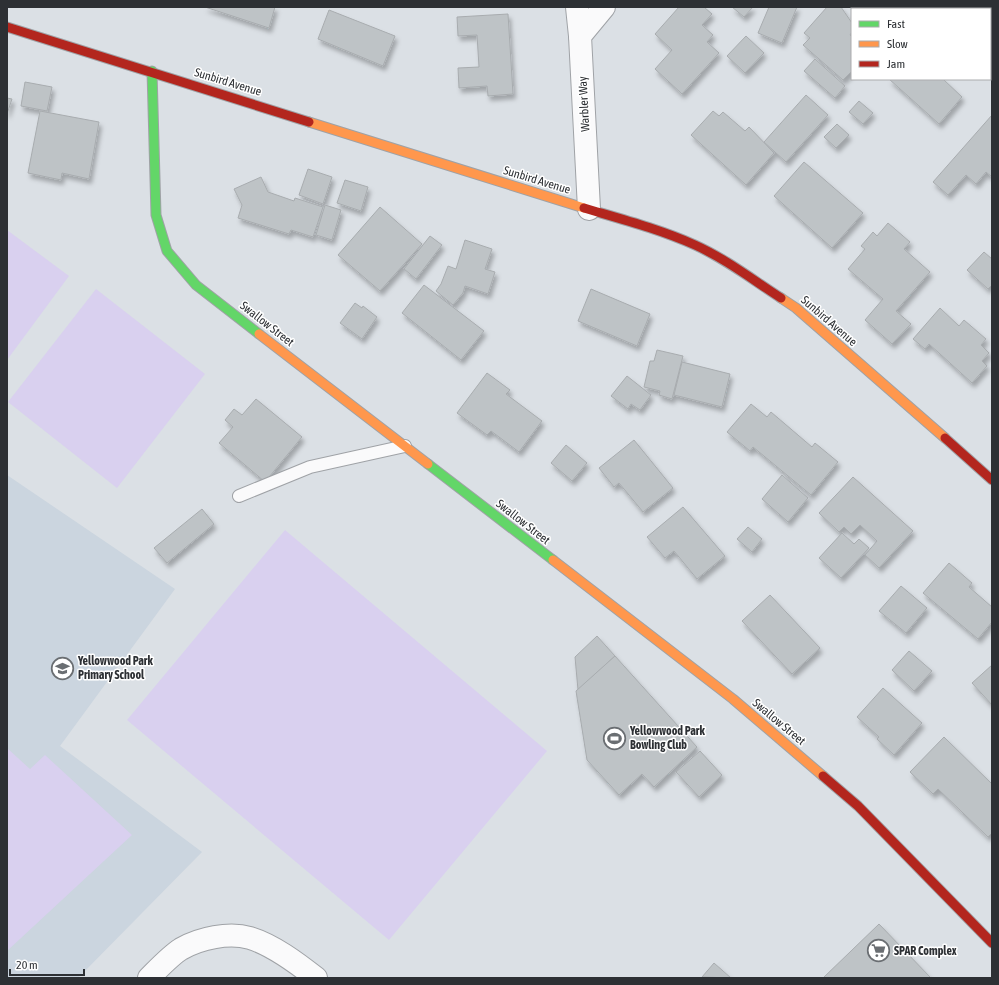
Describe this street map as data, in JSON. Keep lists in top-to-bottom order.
{
  "streets": {
    "street": ["Sunbird Avenue", "Warbler Way", "Swallow Street"]
  },
  "crossings": [
    ["Sunbird Avenue", "Warbler Way"],
    ["Sunbird Avenue", "Swallow Street"]
  ],
  "places": {
    "school or university": ["Yellowwood Park Primary School"],
    "sports": ["Yellowwood Park Bowling Club"],
    "supermarket": ["SPAR Complex"]
  },
  "legend": ["Fast", "Slow", "Jam"],
  "scale_bar": "20 m"
}
